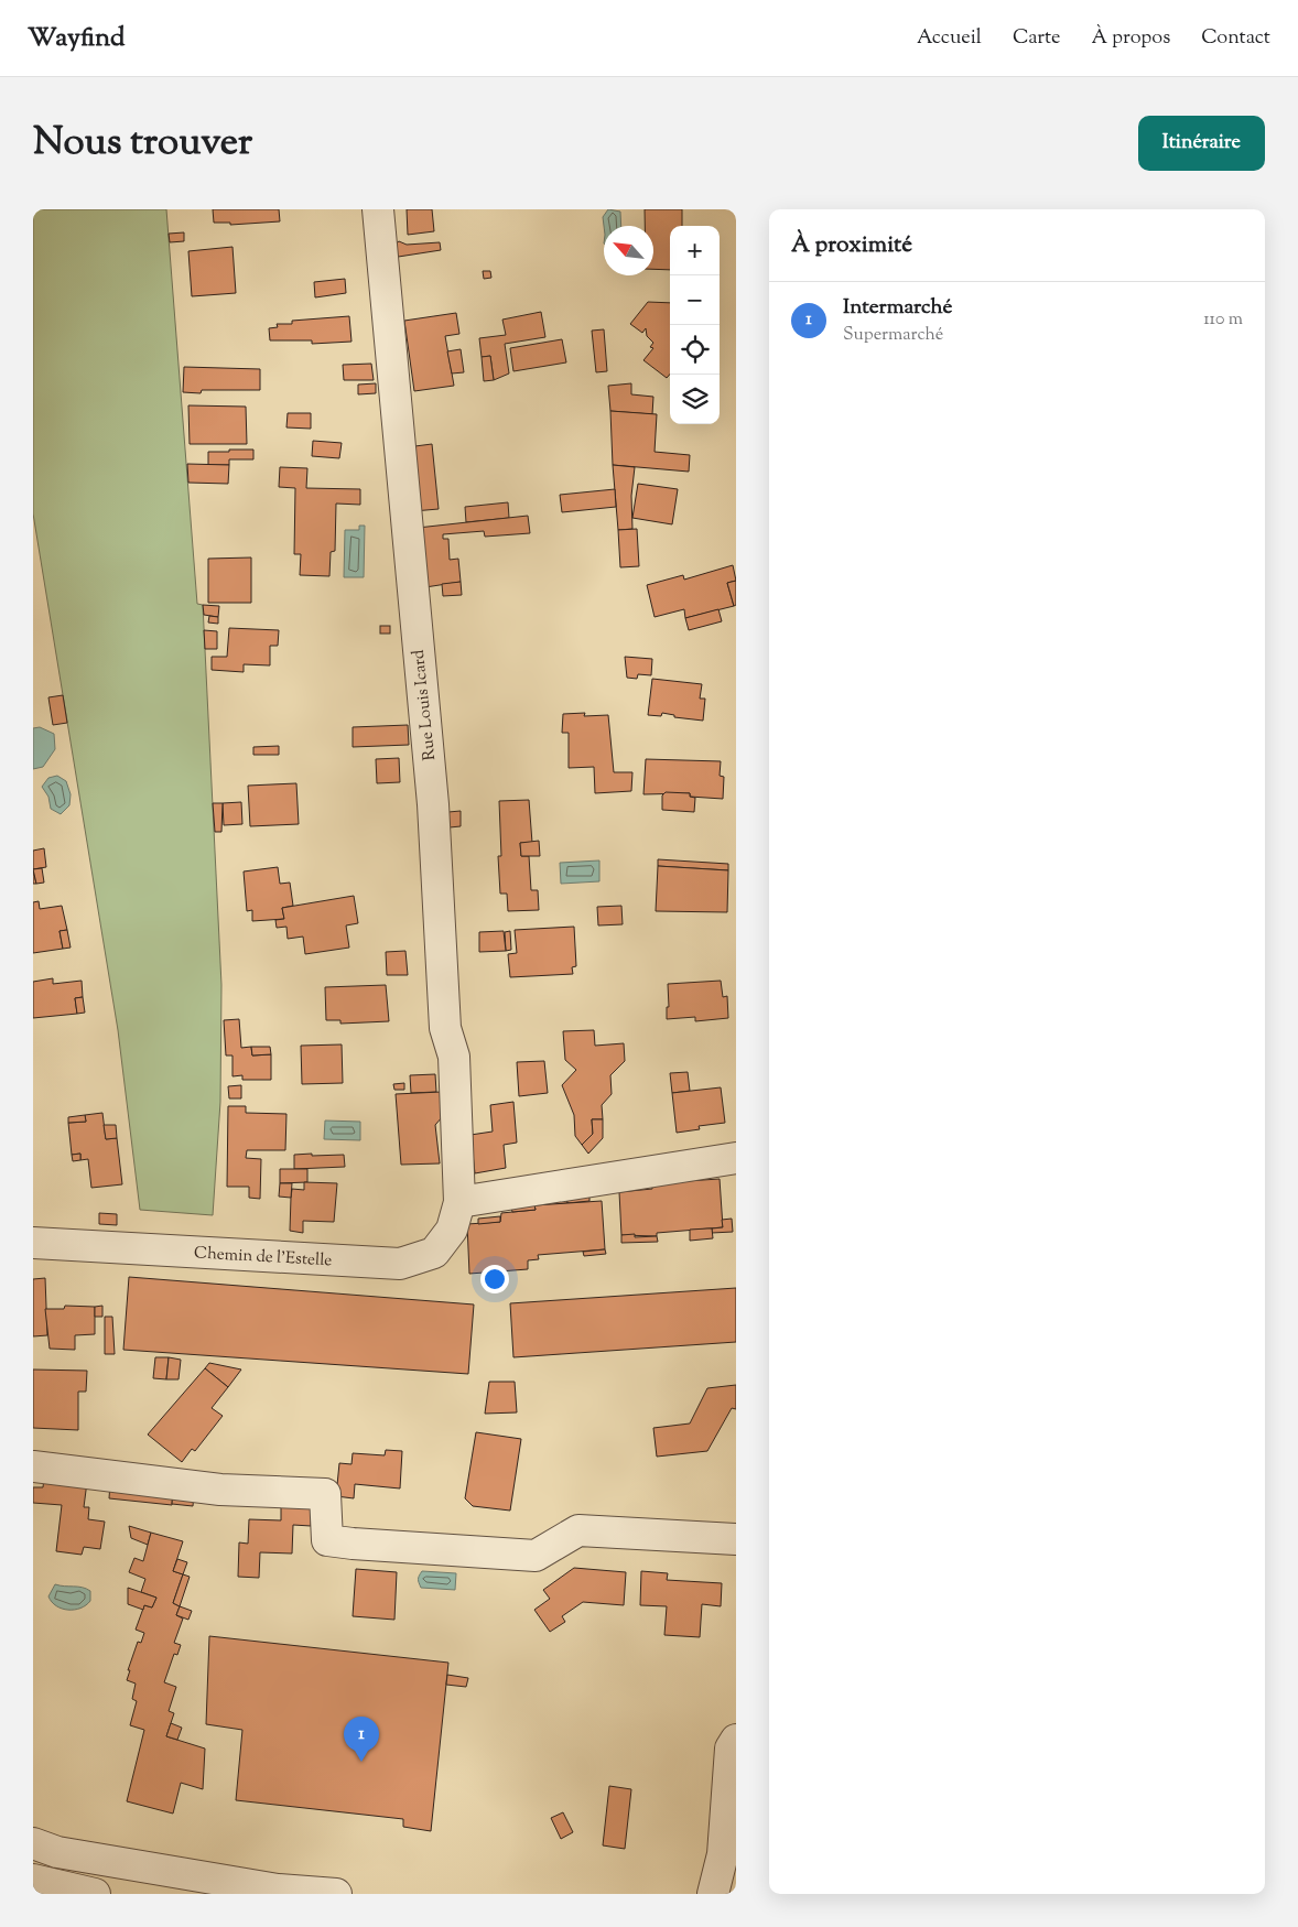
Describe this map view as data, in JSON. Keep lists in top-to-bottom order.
{
  "streets": {
    "street": ["Rue Louis Icard", "Chemin de l'Estelle"]
  },
  "crossings": [
    ["Rue Louis Icard", "Chemin de l'Estelle"]
  ],
  "north": "top left",
  "page": {
    "header": "Wayfind",
    "nav": [
      "Accueil",
      "Carte",
      "À propos",
      "Contact"
    ],
    "title": "Nous trouver",
    "buttons": "Itinéraire",
    "heading": "À proximité",
    "map_buttons": ["+", "−"],
    "list": [
      {
        "mark": "1",
        "name": "Intermarché",
        "note": "Supermarché",
        "value": "110 m"
      }
    ],
    "pins": "1"
  }
}
